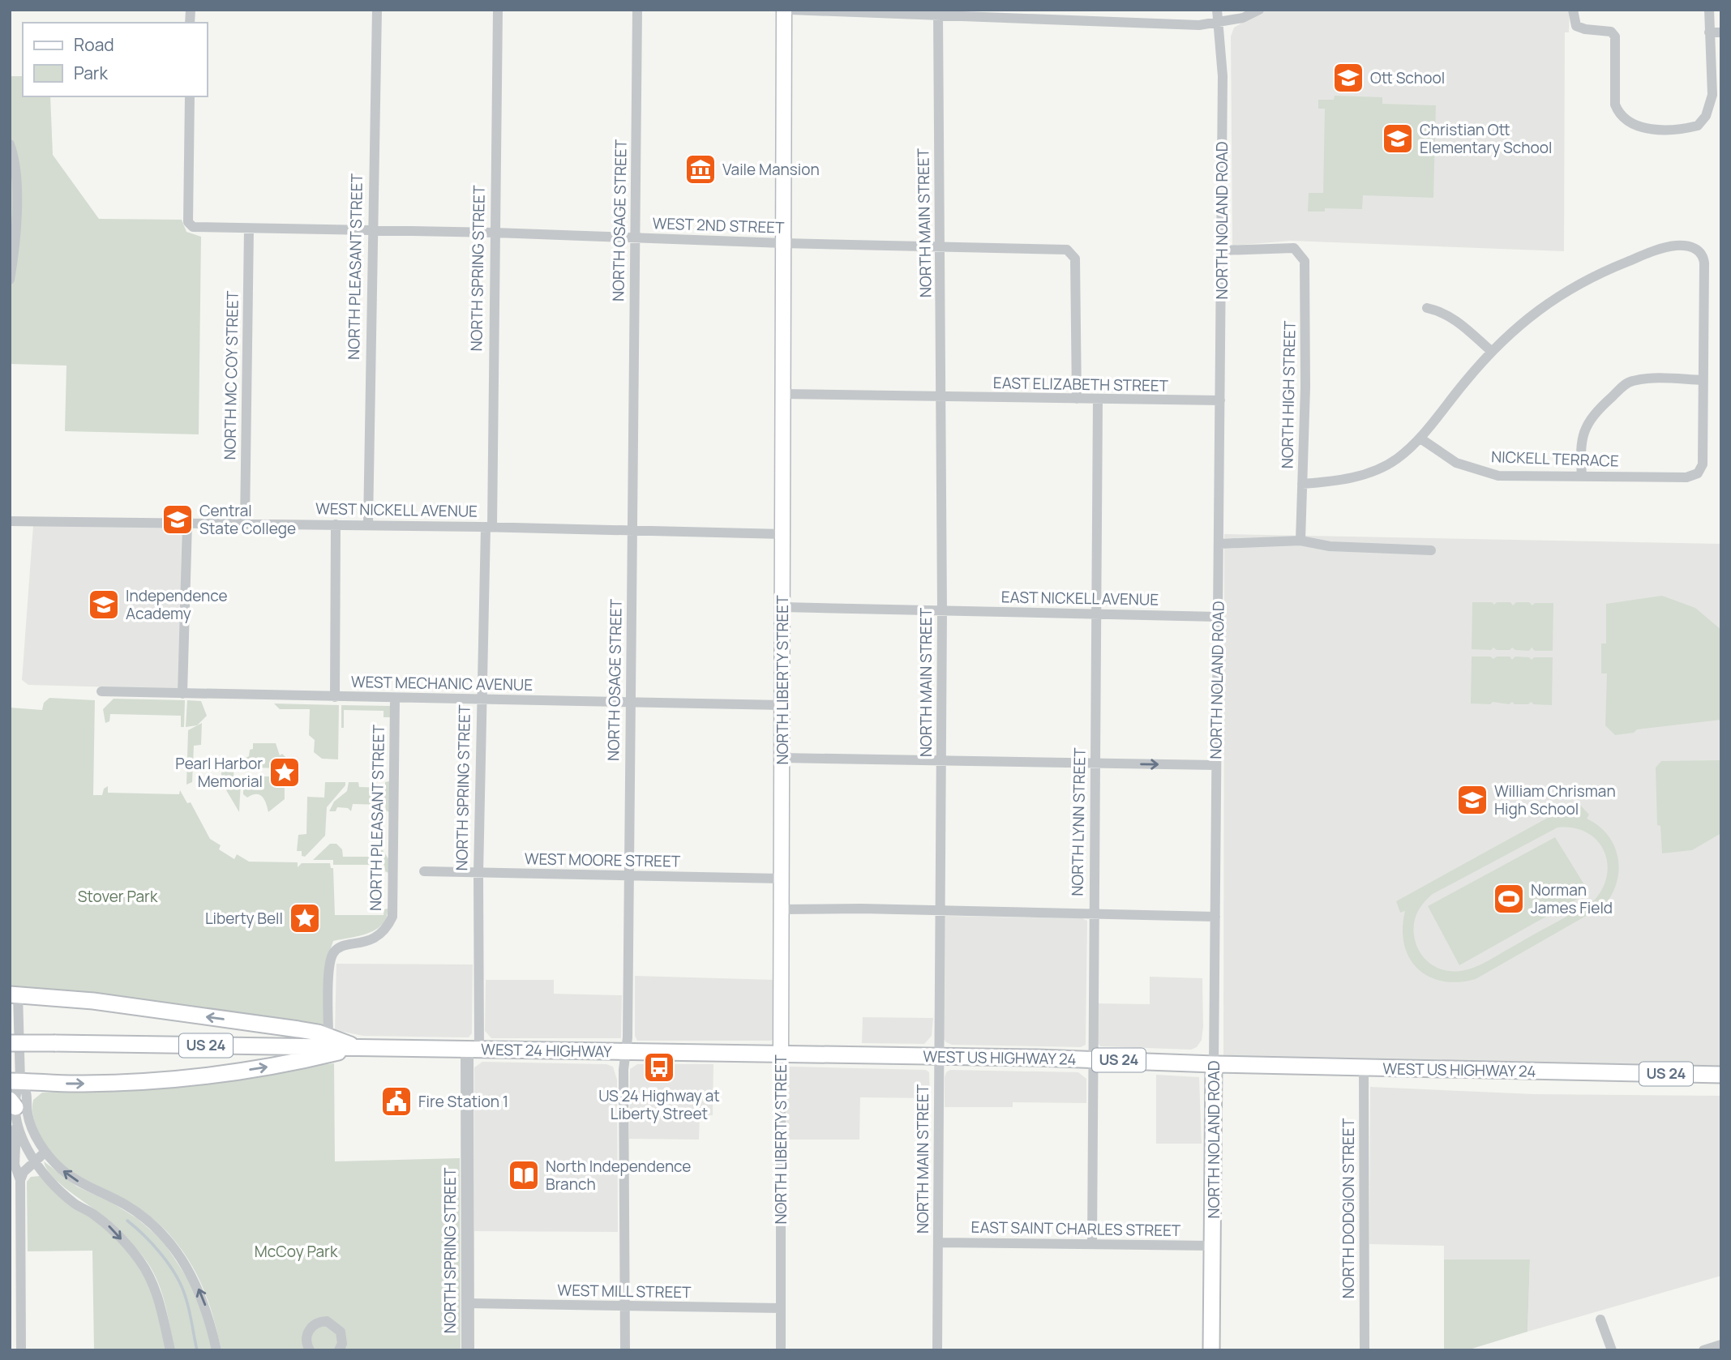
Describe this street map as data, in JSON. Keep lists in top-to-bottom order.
{
  "streets": {
    "main road": [
      "NORTH NOLAND ROAD",
      "NORTH LIBERTY STREET",
      "US 24",
      "WEST 24 HIGHWAY",
      "WEST US HIGHWAY 24"
    ],
    "street": [
      "NORTH OSAGE STREET",
      "NORTH MAIN STREET",
      "WEST 2ND STREET",
      "NORTH PLEASANT STREET",
      "NORTH SPRING STREET",
      "NORTH MC COY STREET",
      "EAST ELIZABETH STREET",
      "NORTH HIGH STREET",
      "NICKELL TERRACE",
      "WEST NICKELL AVENUE",
      "EAST NICKELL AVENUE",
      "WEST MECHANIC AVENUE",
      "NORTH LYNN STREET",
      "WEST MOORE STREET",
      "NORTH DODGION STREET",
      "EAST SAINT CHARLES STREET",
      "WEST MILL STREET"
    ]
  },
  "crossings": [
    ["NORTH OSAGE STREET", "WEST 2ND STREET"],
    ["NORTH OSAGE STREET", "WEST NICKELL AVENUE"],
    ["NORTH OSAGE STREET", "WEST MECHANIC AVENUE"],
    ["NORTH OSAGE STREET", "WEST MOORE STREET"],
    ["NORTH OSAGE STREET", "WEST 24 HIGHWAY"],
    ["NORTH OSAGE STREET", "WEST US HIGHWAY 24"],
    ["NORTH OSAGE STREET", "WEST MILL STREET"],
    ["NORTH NOLAND ROAD", "EAST ELIZABETH STREET"],
    ["NORTH NOLAND ROAD", "NORTH HIGH STREET"],
    ["NORTH NOLAND ROAD", "EAST NICKELL AVENUE"],
    ["NORTH NOLAND ROAD", "WEST US HIGHWAY 24"],
    ["NORTH NOLAND ROAD", "EAST SAINT CHARLES STREET"],
    ["NORTH MAIN STREET", "WEST 2ND STREET"],
    ["NORTH MAIN STREET", "EAST ELIZABETH STREET"],
    ["NORTH MAIN STREET", "EAST NICKELL AVENUE"],
    ["NORTH MAIN STREET", "WEST US HIGHWAY 24"],
    ["NORTH MAIN STREET", "EAST SAINT CHARLES STREET"],
    ["WEST 2ND STREET", "NORTH PLEASANT STREET"],
    ["WEST 2ND STREET", "NORTH SPRING STREET"],
    ["WEST 2ND STREET", "NORTH MC COY STREET"],
    ["WEST 2ND STREET", "EAST ELIZABETH STREET"],
    ["WEST 2ND STREET", "NORTH LIBERTY STREET"],
    ["NORTH PLEASANT STREET", "WEST NICKELL AVENUE"],
    ["NORTH PLEASANT STREET", "WEST MECHANIC AVENUE"],
    ["NORTH SPRING STREET", "WEST NICKELL AVENUE"],
    ["NORTH SPRING STREET", "WEST MECHANIC AVENUE"],
    ["NORTH SPRING STREET", "WEST MOORE STREET"],
    ["NORTH SPRING STREET", "US 24"],
    ["NORTH SPRING STREET", "WEST 24 HIGHWAY"],
    ["NORTH SPRING STREET", "WEST MILL STREET"],
    ["NORTH MC COY STREET", "WEST NICKELL AVENUE"],
    ["EAST ELIZABETH STREET", "NORTH LIBERTY STREET"],
    ["EAST ELIZABETH STREET", "NORTH LYNN STREET"],
    ["WEST NICKELL AVENUE", "NORTH LIBERTY STREET"],
    ["EAST NICKELL AVENUE", "NORTH LYNN STREET"],
    ["NORTH LIBERTY STREET", "WEST MECHANIC AVENUE"],
    ["NORTH LIBERTY STREET", "WEST MOORE STREET"],
    ["NORTH LIBERTY STREET", "WEST US HIGHWAY 24"],
    ["NORTH LIBERTY STREET", "WEST MILL STREET"],
    ["NORTH LYNN STREET", "WEST US HIGHWAY 24"],
    ["NORTH LYNN STREET", "EAST SAINT CHARLES STREET"],
    ["US 24", "WEST 24 HIGHWAY"],
    ["WEST 24 HIGHWAY", "WEST US HIGHWAY 24"],
    ["WEST US HIGHWAY 24", "NORTH DODGION STREET"]
  ],
  "parks": ["Stover Park", "McCoy Park"],
  "places": {
    "school or university": [
      "Ott School",
      "Christian Ott Elementary School",
      "Central State College",
      "Independence Academy",
      "William Chrisman High School"
    ],
    "museum": ["Vaile Mansion"],
    "place": ["Pearl Harbor Memorial", "Liberty Bell"],
    "sports": ["Norman James Field"],
    "bus stop": ["US 24 Highway at Liberty Street"],
    "public building": ["Fire Station 1"],
    "library": ["North Independence Branch"]
  },
  "legend": ["Road", "Park"]
}
